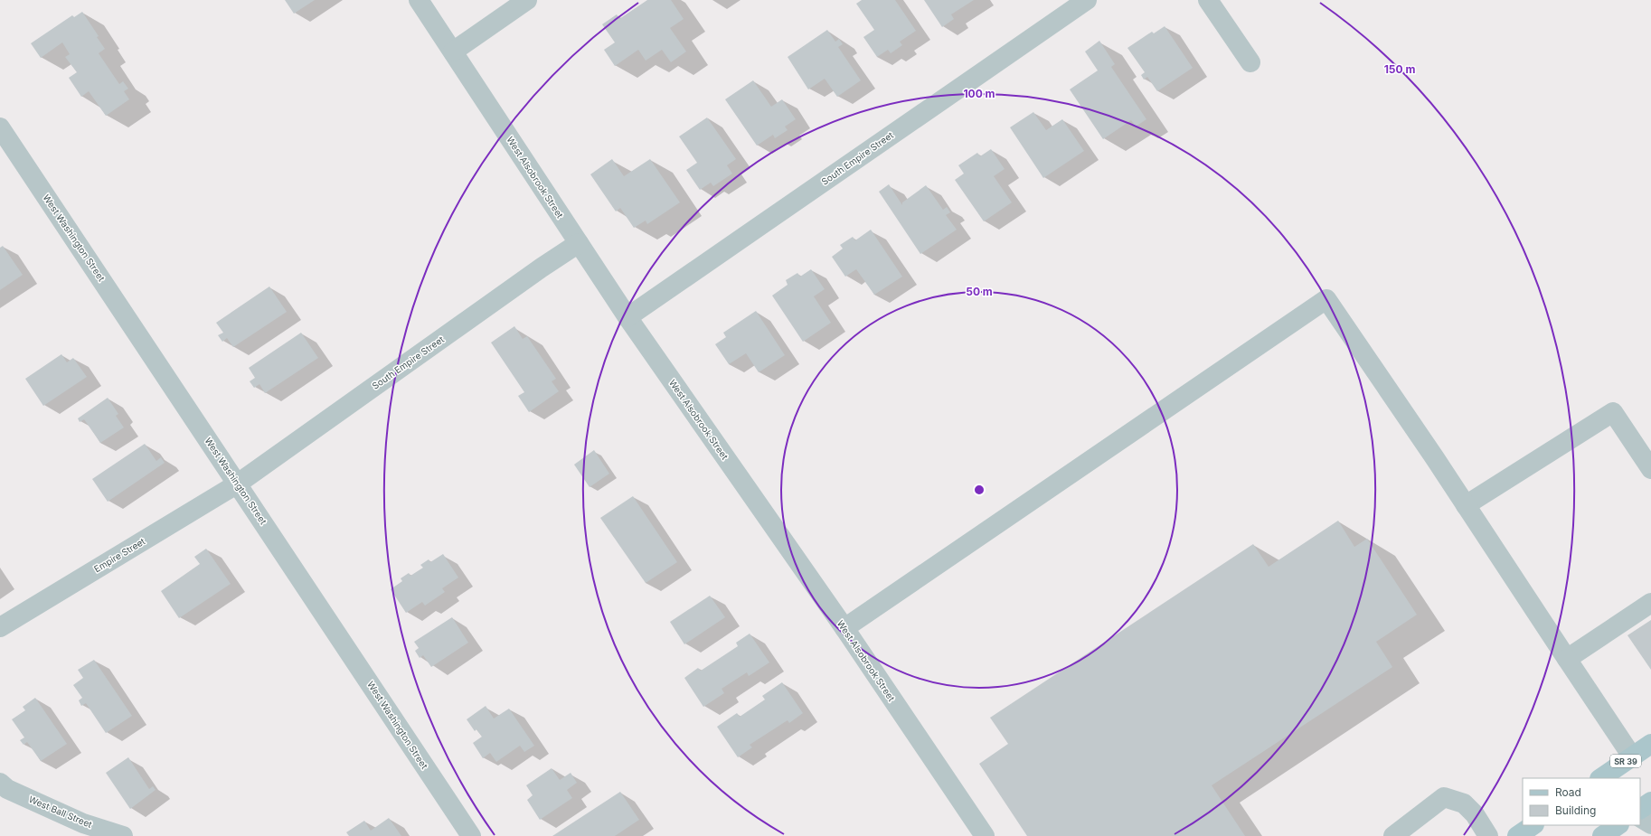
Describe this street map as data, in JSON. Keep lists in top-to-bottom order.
{
  "streets": {
    "main road": ["SR 39"],
    "street": [
      "South Empire Street",
      "West Alsobrook Street",
      "West Washington Street",
      "Empire Street",
      "West Ball Street"
    ]
  },
  "crossings": [
    ["South Empire Street", "West Alsobrook Street"],
    ["South Empire Street", "West Washington Street"],
    ["South Empire Street", "Empire Street"],
    ["West Washington Street", "Empire Street"]
  ],
  "legend": ["Road", "Building"],
  "rings": ["150 m", "100 m", "50 m"]
}
